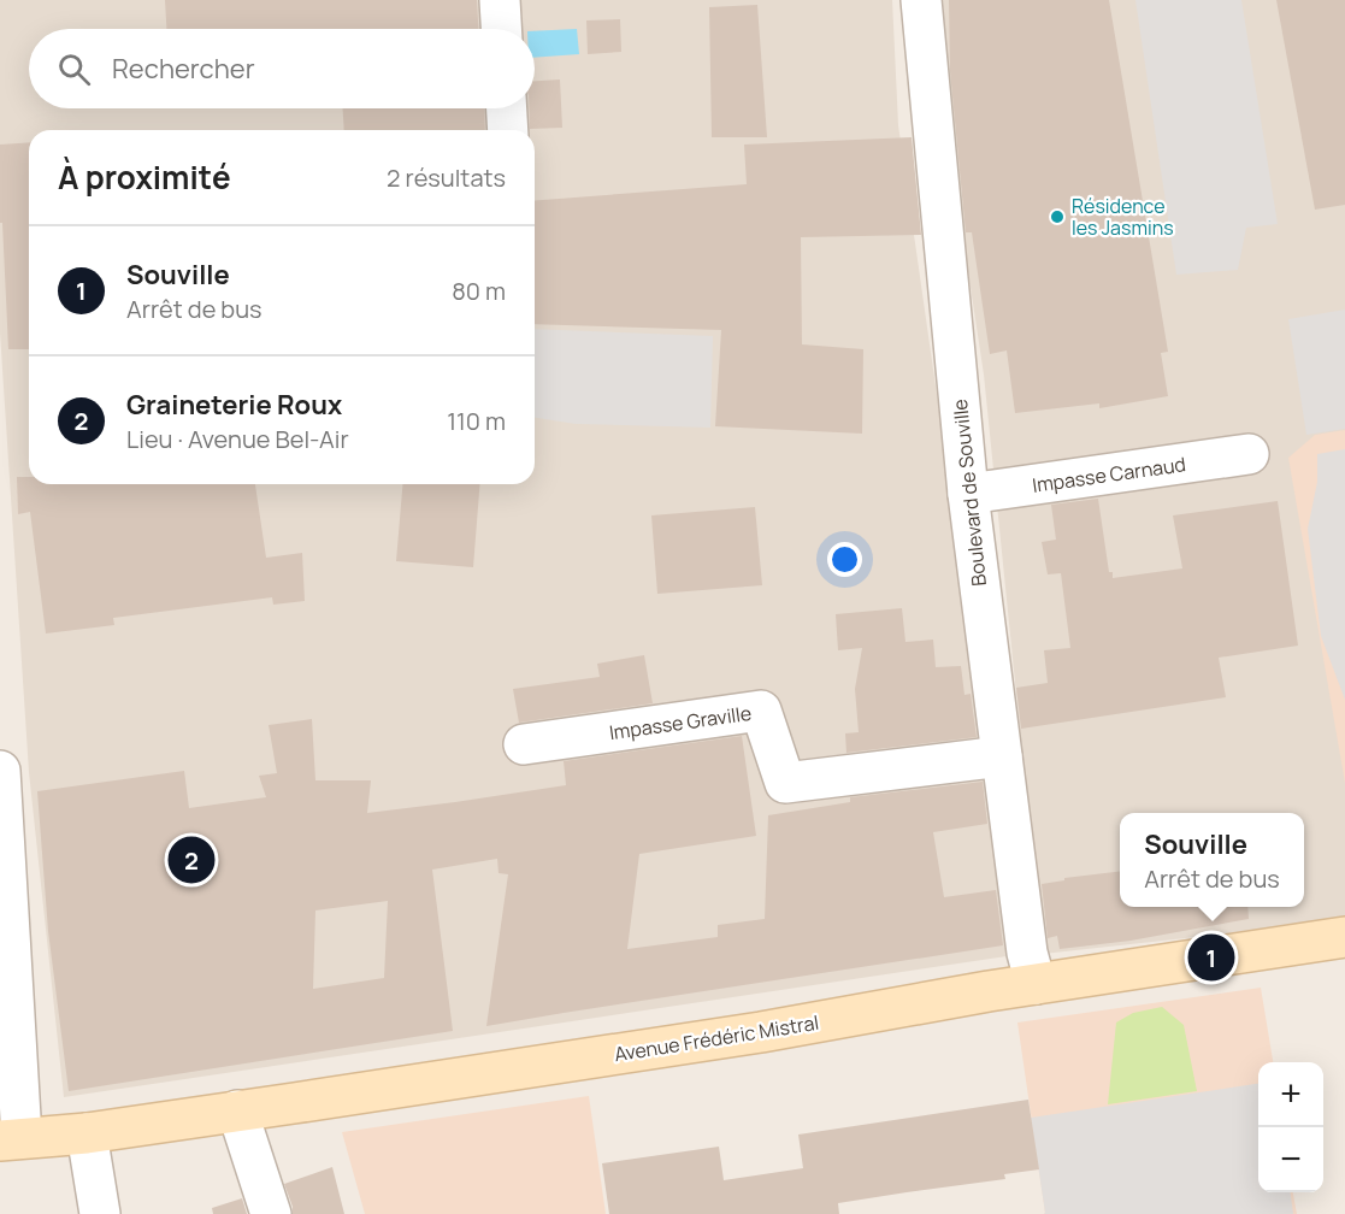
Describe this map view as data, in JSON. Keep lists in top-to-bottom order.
{
  "streets": {
    "main road": ["Avenue Frédéric Mistral"],
    "street": ["Impasse Carnaud", "Boulevard de Souville", "Impasse Graville"]
  },
  "crossings": [
    ["Impasse Carnaud", "Boulevard de Souville"],
    ["Boulevard de Souville", "Impasse Graville"],
    ["Boulevard de Souville", "Avenue Frédéric Mistral"]
  ],
  "places": ["Résidence les Jasmins"],
  "page": {
    "search": "Rechercher",
    "heading": ["À proximité", "2 résultats"],
    "list": [
      {
        "mark": "1",
        "name": "Souville",
        "note": "Arrêt de bus",
        "value": "80 m"
      },
      {
        "mark": "2",
        "name": "Graineterie Roux",
        "note": "Lieu · Avenue Bel-Air",
        "value": "110 m"
      }
    ],
    "popup": ["Souville", "Arrêt de bus"],
    "pins": ["2", "1"],
    "map_buttons": ["+", "−"]
  }
}
